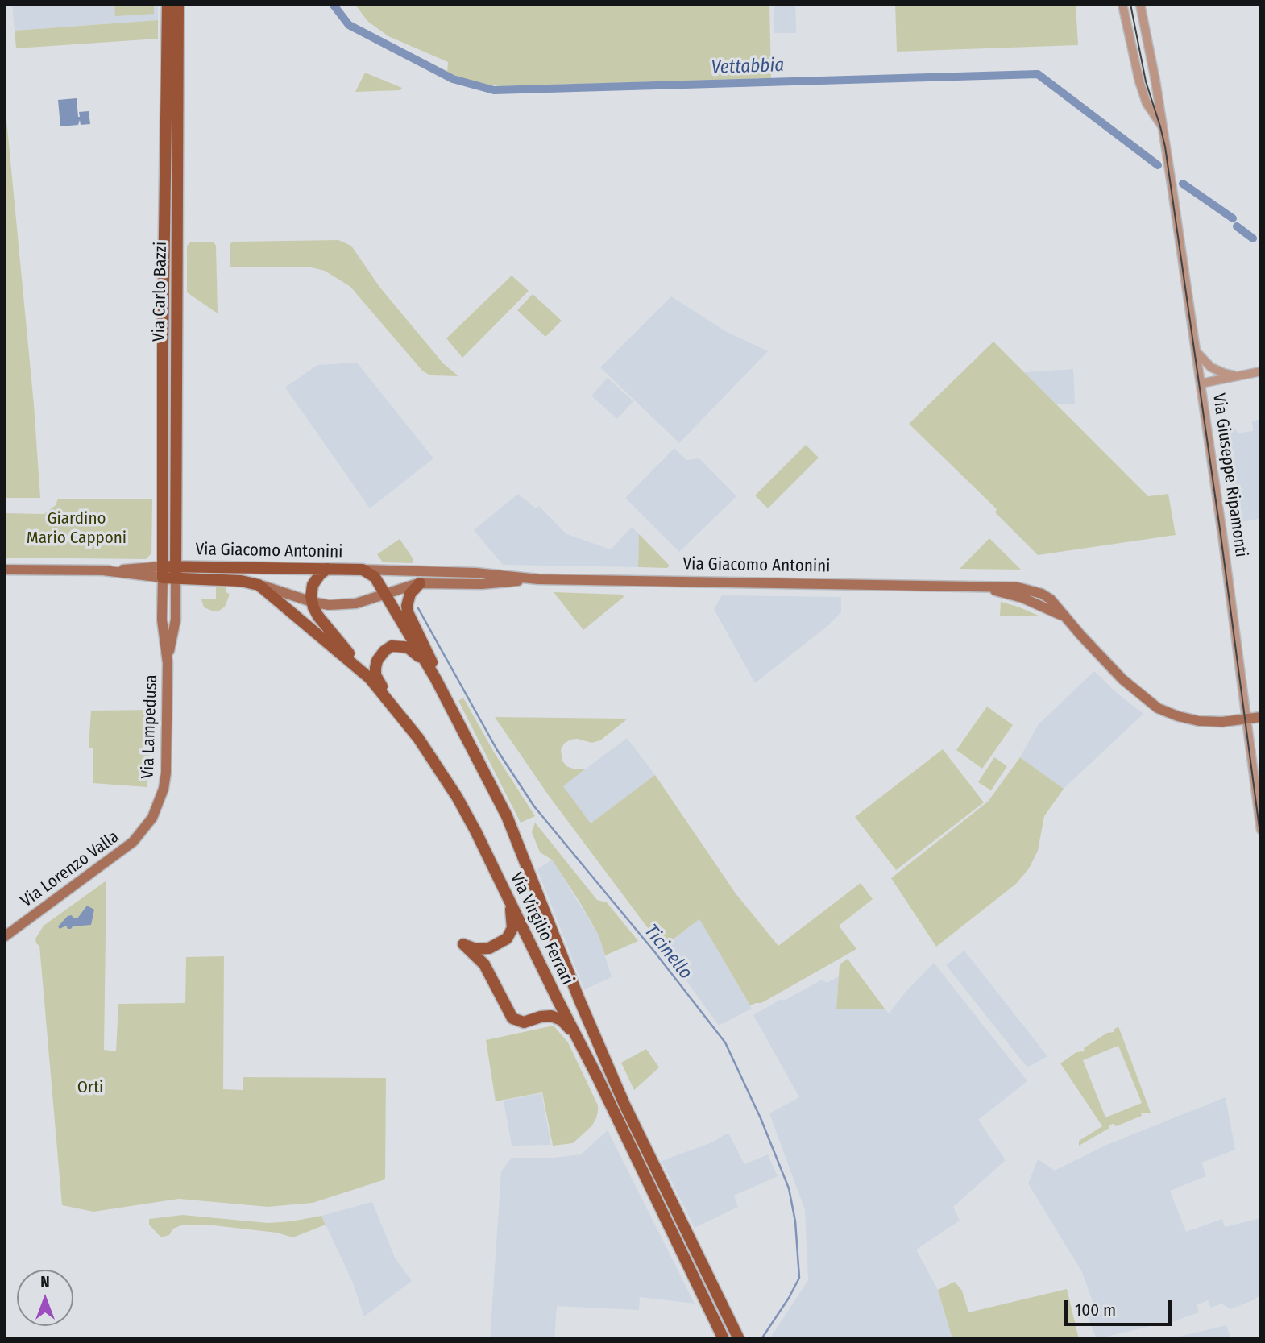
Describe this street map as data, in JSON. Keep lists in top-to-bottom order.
{
  "streets": {
    "main road": [
      "Via Carlo Bazzi",
      "Via Giacomo Antonini",
      "Via Lampedusa",
      "Via Lorenzo Valla",
      "Via Virgilio Ferrari"
    ],
    "street": ["Via Giuseppe Ripamonti"]
  },
  "crossings": [
    ["Via Carlo Bazzi", "Via Giacomo Antonini"],
    ["Via Carlo Bazzi", "Via Lampedusa"],
    ["Via Giuseppe Ripamonti", "Via Giacomo Antonini"],
    ["Via Giacomo Antonini", "Via Lampedusa"],
    ["Via Giacomo Antonini", "Via Virgilio Ferrari"],
    ["Via Lampedusa", "Via Lorenzo Valla"]
  ],
  "water": ["Vettabbia", "Ticinello"],
  "parks": ["Giardino Mario Capponi", "Orti"],
  "scale_bar": "100 m",
  "north": "top"
}
